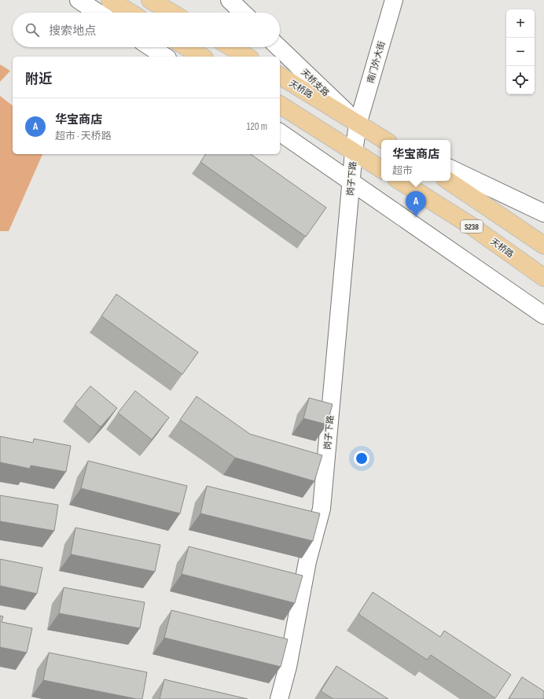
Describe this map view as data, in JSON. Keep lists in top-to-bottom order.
{
  "streets": {
    "main road": ["天桥路", "S238"],
    "street": ["南门外大街", "天桥支路", "岗子下路"]
  },
  "crossings": [
    ["南门外大街", "天桥支路"],
    ["南门外大街", "天桥路"],
    ["南门外大街", "岗子下路"],
    ["天桥支路", "天桥路"],
    ["天桥支路", "岗子下路"],
    ["天桥路", "岗子下路"]
  ],
  "page": {
    "map_buttons": ["+", "−"],
    "search": "搜索地点",
    "heading": "附近",
    "list": [
      {
        "mark": "A",
        "name": "华宝商店",
        "note": "超市 · 天桥路",
        "value": "120 m"
      }
    ],
    "popup": ["华宝商店", "超市"],
    "pins": "A"
  }
}
